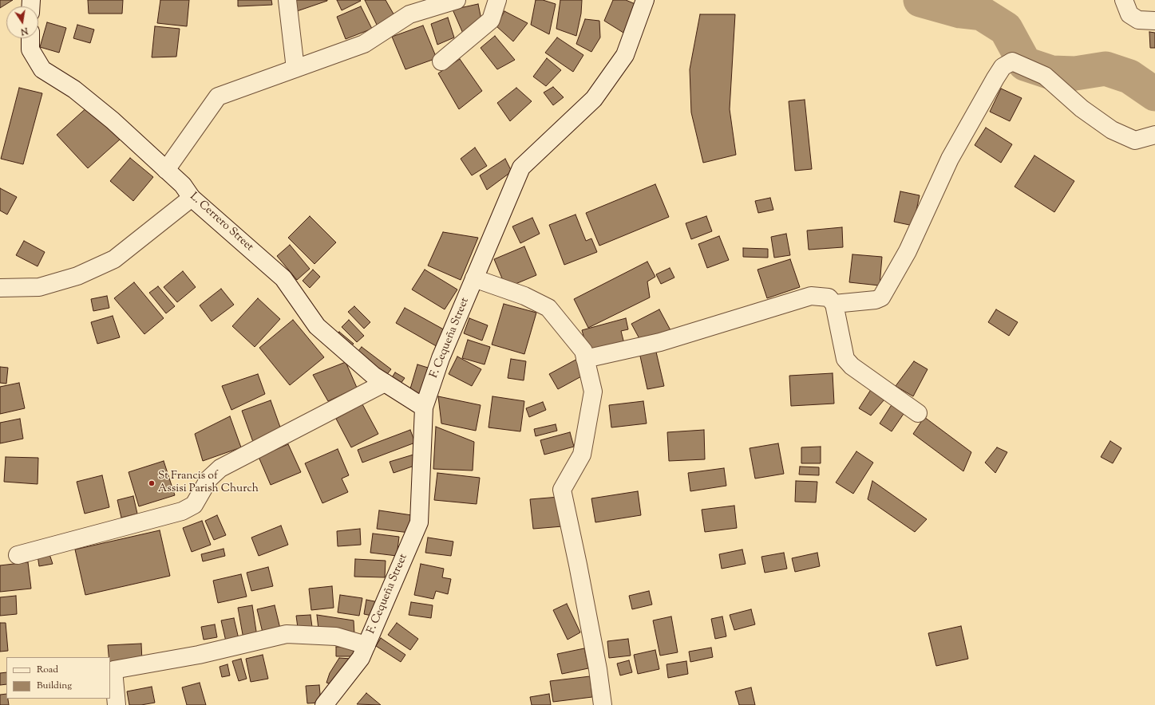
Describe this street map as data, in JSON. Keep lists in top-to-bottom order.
{
  "streets": {
    "street": ["L. Cerrero Street", "F. Cequeña Street"]
  },
  "crossings": [
    ["L. Cerrero Street", "F. Cequeña Street"]
  ],
  "places": ["St Francis of Assisi Parish Church"],
  "legend": ["Road", "Building"],
  "north": "bottom"
}
